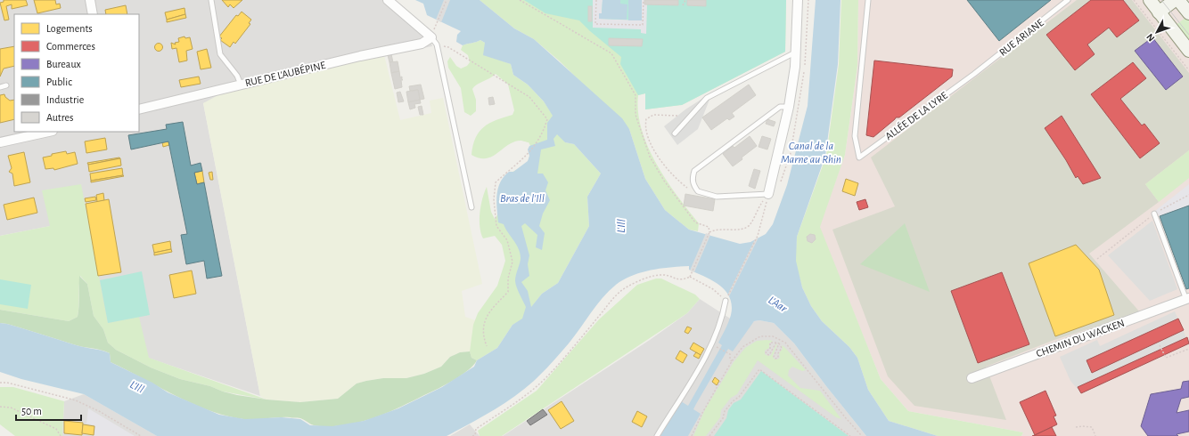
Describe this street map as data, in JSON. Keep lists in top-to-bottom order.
{
  "streets": {
    "street": ["RUE DE L'AUBÉPINE", "CHEMIN DU WACKEN"],
    "lane": ["RUE ARIANE", "ALLÉE DE LA LYRE"]
  },
  "crossings": [
    ["RUE ARIANE", "ALLÉE DE LA LYRE"]
  ],
  "water": [
    "Canal de la Marne au Rhin",
    "Bras de l'Ill",
    "L'Ill",
    "L'Aar"
  ],
  "legend": [
    "Logements",
    "Commerces",
    "Bureaux",
    "Public",
    "Industrie",
    "Autres"
  ],
  "scale_bar": "50 m",
  "north": "bottom left"
}
